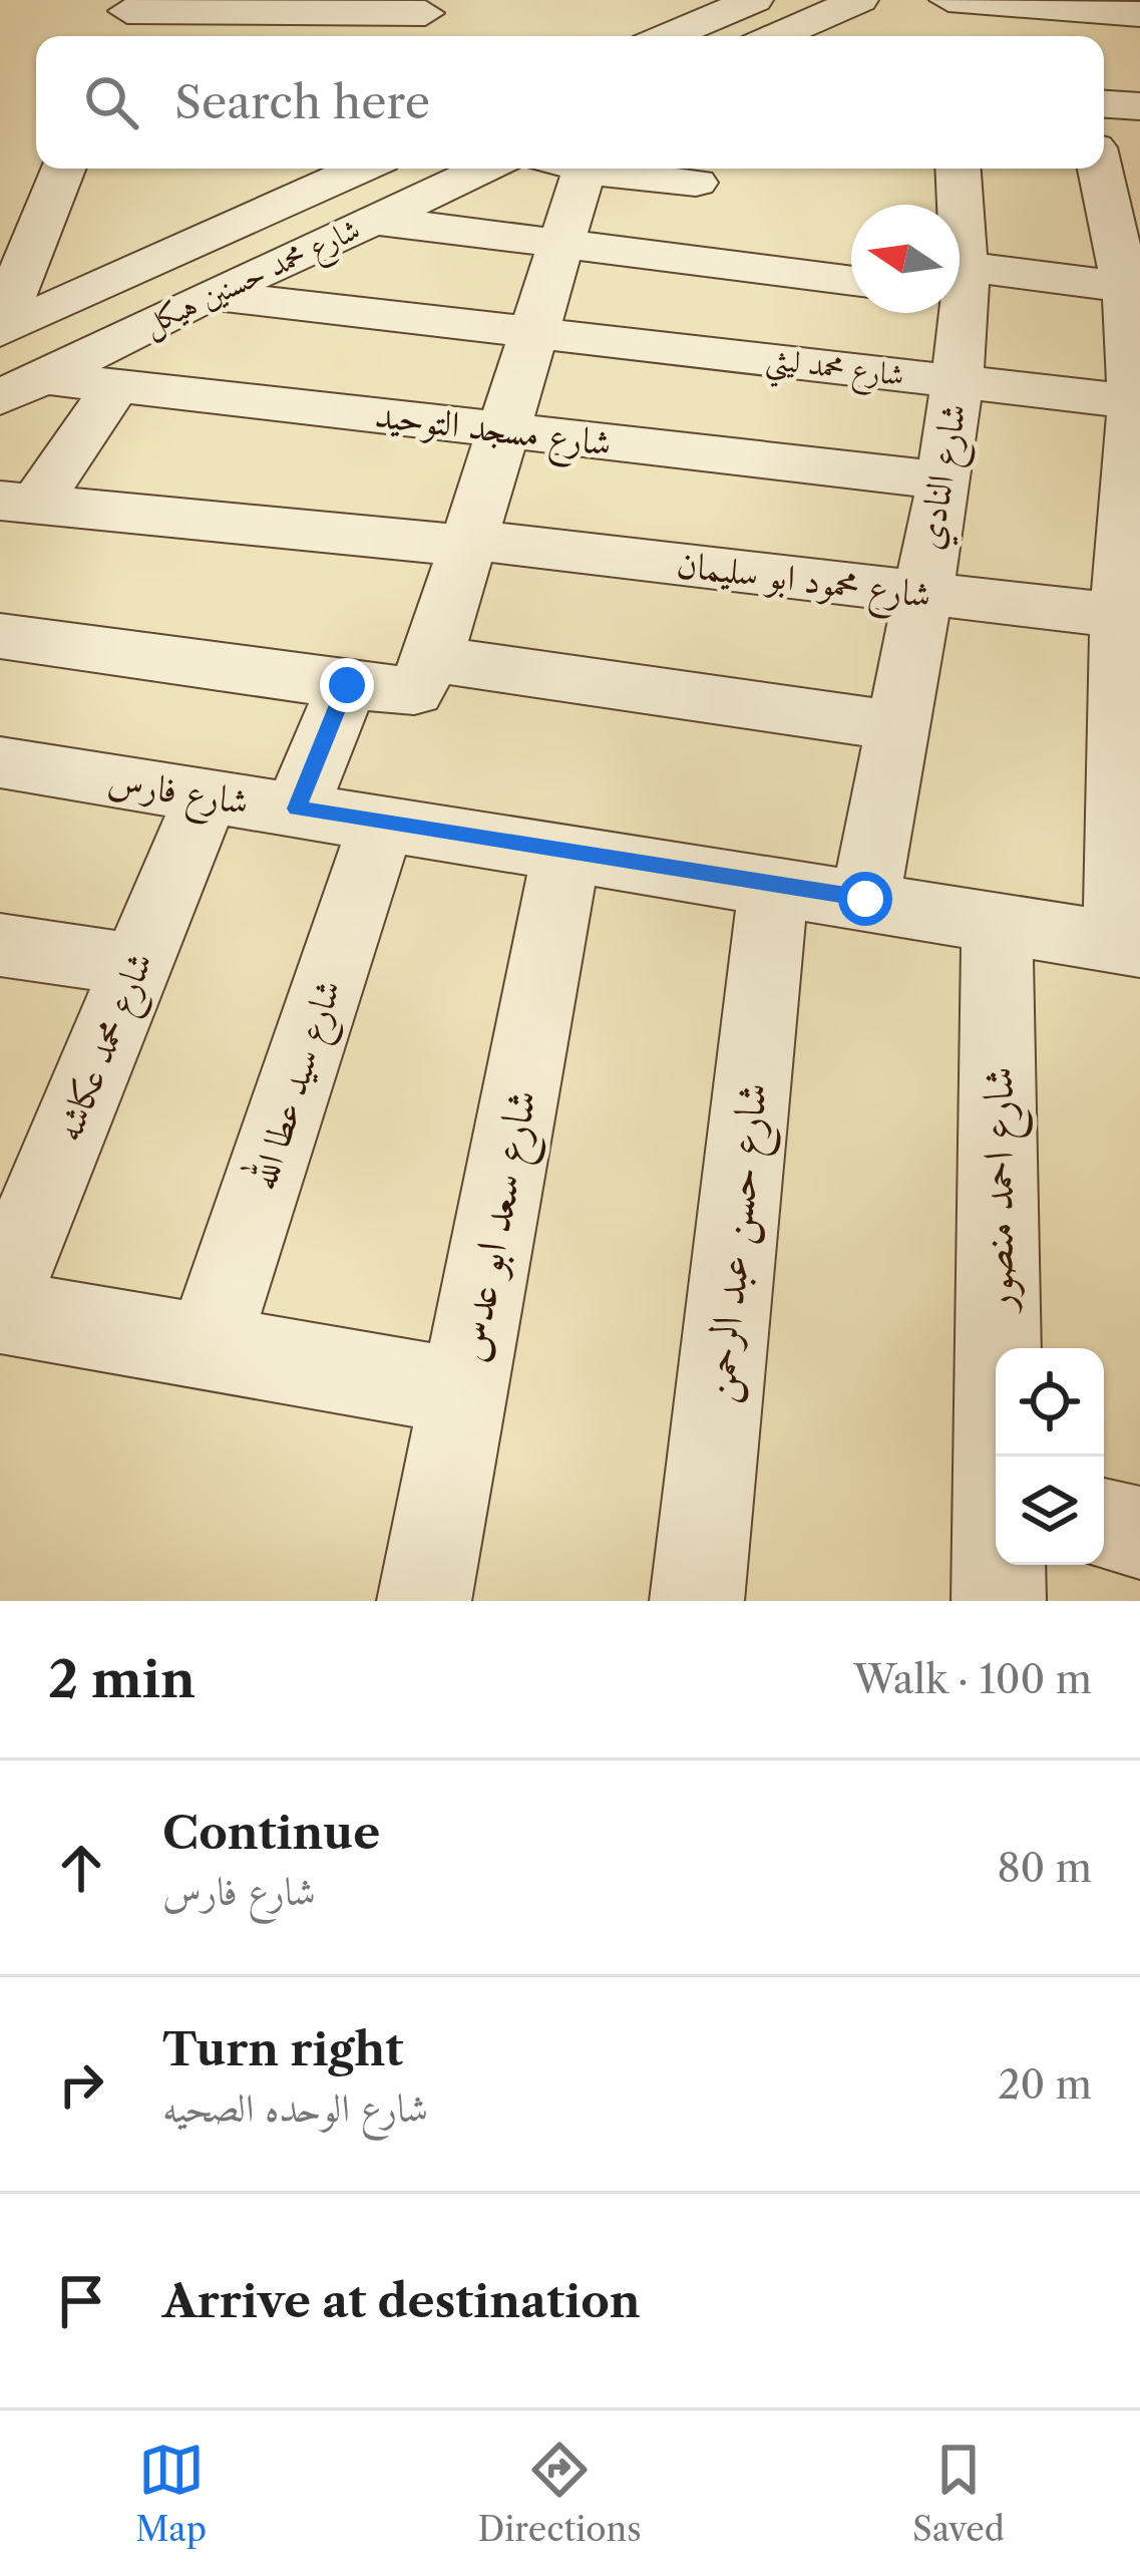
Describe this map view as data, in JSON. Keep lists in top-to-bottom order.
{
  "streets": {
    "street": [
      "شارع محمد حسنين هيكل",
      "شارع محمد ليثي",
      "شارع مسجد التوحيد",
      "شارع النادي",
      "شارع محمود ابو سليمان",
      "شارع فارس",
      "شارع محمد عكاشه",
      "شارع سيد عطا الله",
      "شارع احمد منصور",
      "شارع سعد ابو عدس",
      "شارع حسن عبد الرحمن"
    ]
  },
  "crossings": [
    ["شارع محمد حسنين هيكل", "شارع محمد ليثي"],
    ["شارع محمد حسنين هيكل", "شارع مسجد التوحيد"],
    ["شارع محمد ليثي", "شارع النادي"],
    ["شارع مسجد التوحيد", "شارع النادي"],
    ["شارع النادي", "شارع محمود ابو سليمان"],
    ["شارع النادي", "شارع فارس"],
    ["شارع فارس", "شارع محمد عكاشه"],
    ["شارع فارس", "شارع سيد عطا الله"],
    ["شارع فارس", "شارع احمد منصور"],
    ["شارع فارس", "شارع سعد ابو عدس"],
    ["شارع فارس", "شارع حسن عبد الرحمن"]
  ],
  "north": "left",
  "page": {
    "search": "Search here",
    "heading": ["2 min", "Walk · 100 m"],
    "list": [
      ["Continue", "شارع فارس", "80 m"],
      ["Turn right", "شارع الوحده الصحيه", "20 m"],
      "Arrive at destination"
    ],
    "nav": ["Map", "Directions", "Saved"]
  }
}
